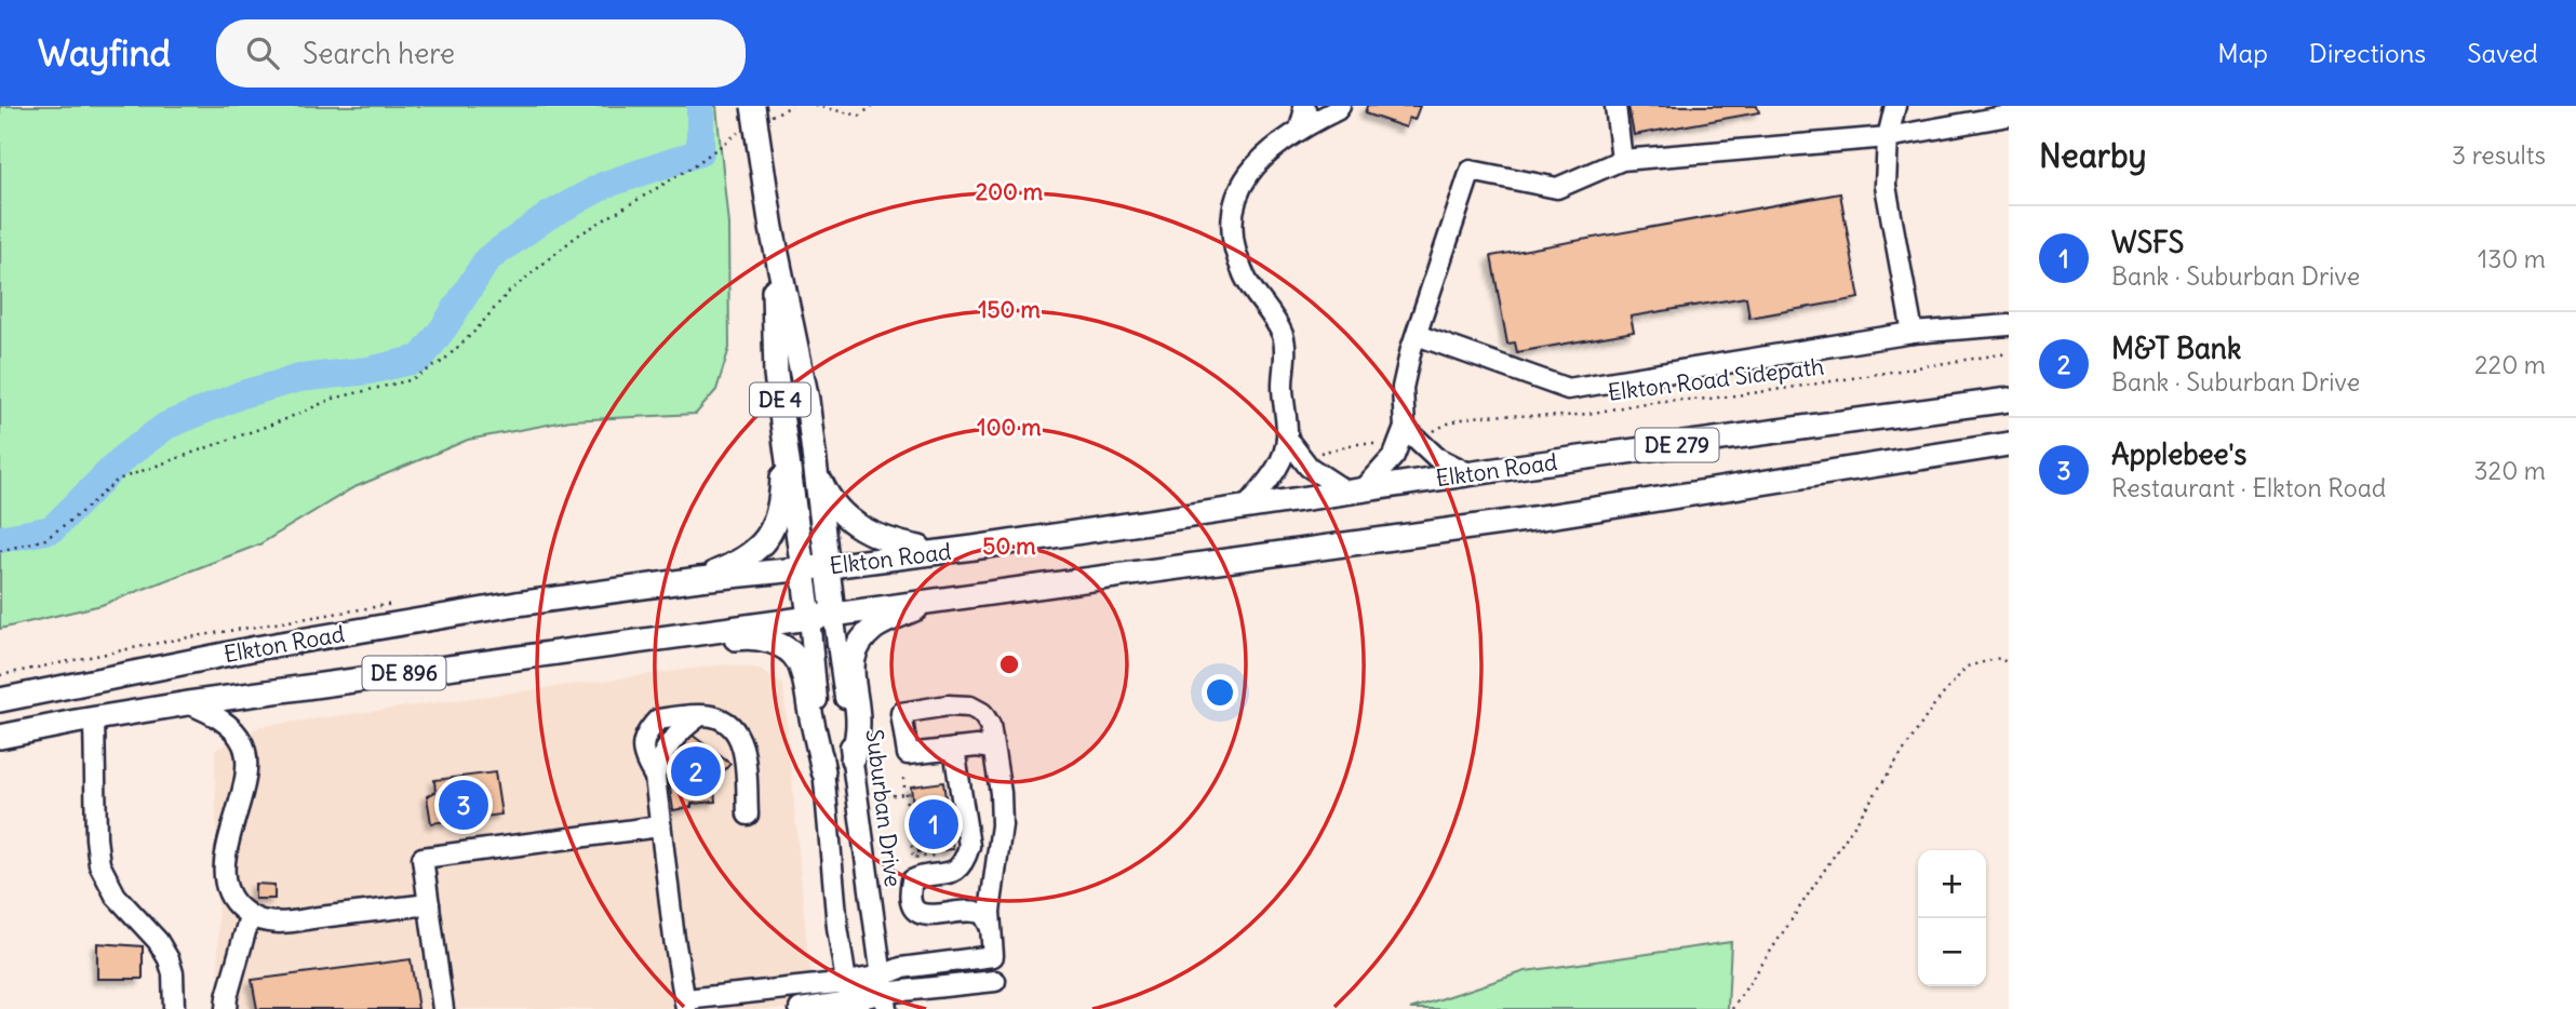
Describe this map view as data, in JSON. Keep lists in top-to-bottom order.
{
  "streets": {
    "main road": [
      "DE 4",
      "DE 279",
      "Elkton Road",
      "DE 896"
    ],
    "street": ["Suburban Drive"],
    "path": ["Elkton Road Sidepath"]
  },
  "crossings": [
    ["DE 4", "Elkton Road"],
    ["DE 4", "Suburban Drive"],
    ["Elkton Road", "Suburban Drive"]
  ],
  "page": {
    "header": "Wayfind",
    "search": "Search here",
    "nav": ["Map", "Directions", "Saved"],
    "heading": ["Nearby", "3 results"],
    "list": [
      {
        "mark": "1",
        "name": "WSFS",
        "note": "Bank · Suburban Drive",
        "value": "130 m"
      },
      {
        "mark": "2",
        "name": "M&T Bank",
        "note": "Bank · Suburban Drive",
        "value": "220 m"
      },
      {
        "mark": "3",
        "name": "Applebee's",
        "note": "Restaurant · Elkton Road",
        "value": "320 m"
      }
    ],
    "pins": ["2", "3", "1"],
    "map_buttons": ["+", "−"]
  },
  "rings": [
    "200 m",
    "150 m",
    "100 m",
    "50 m"
  ]
}
